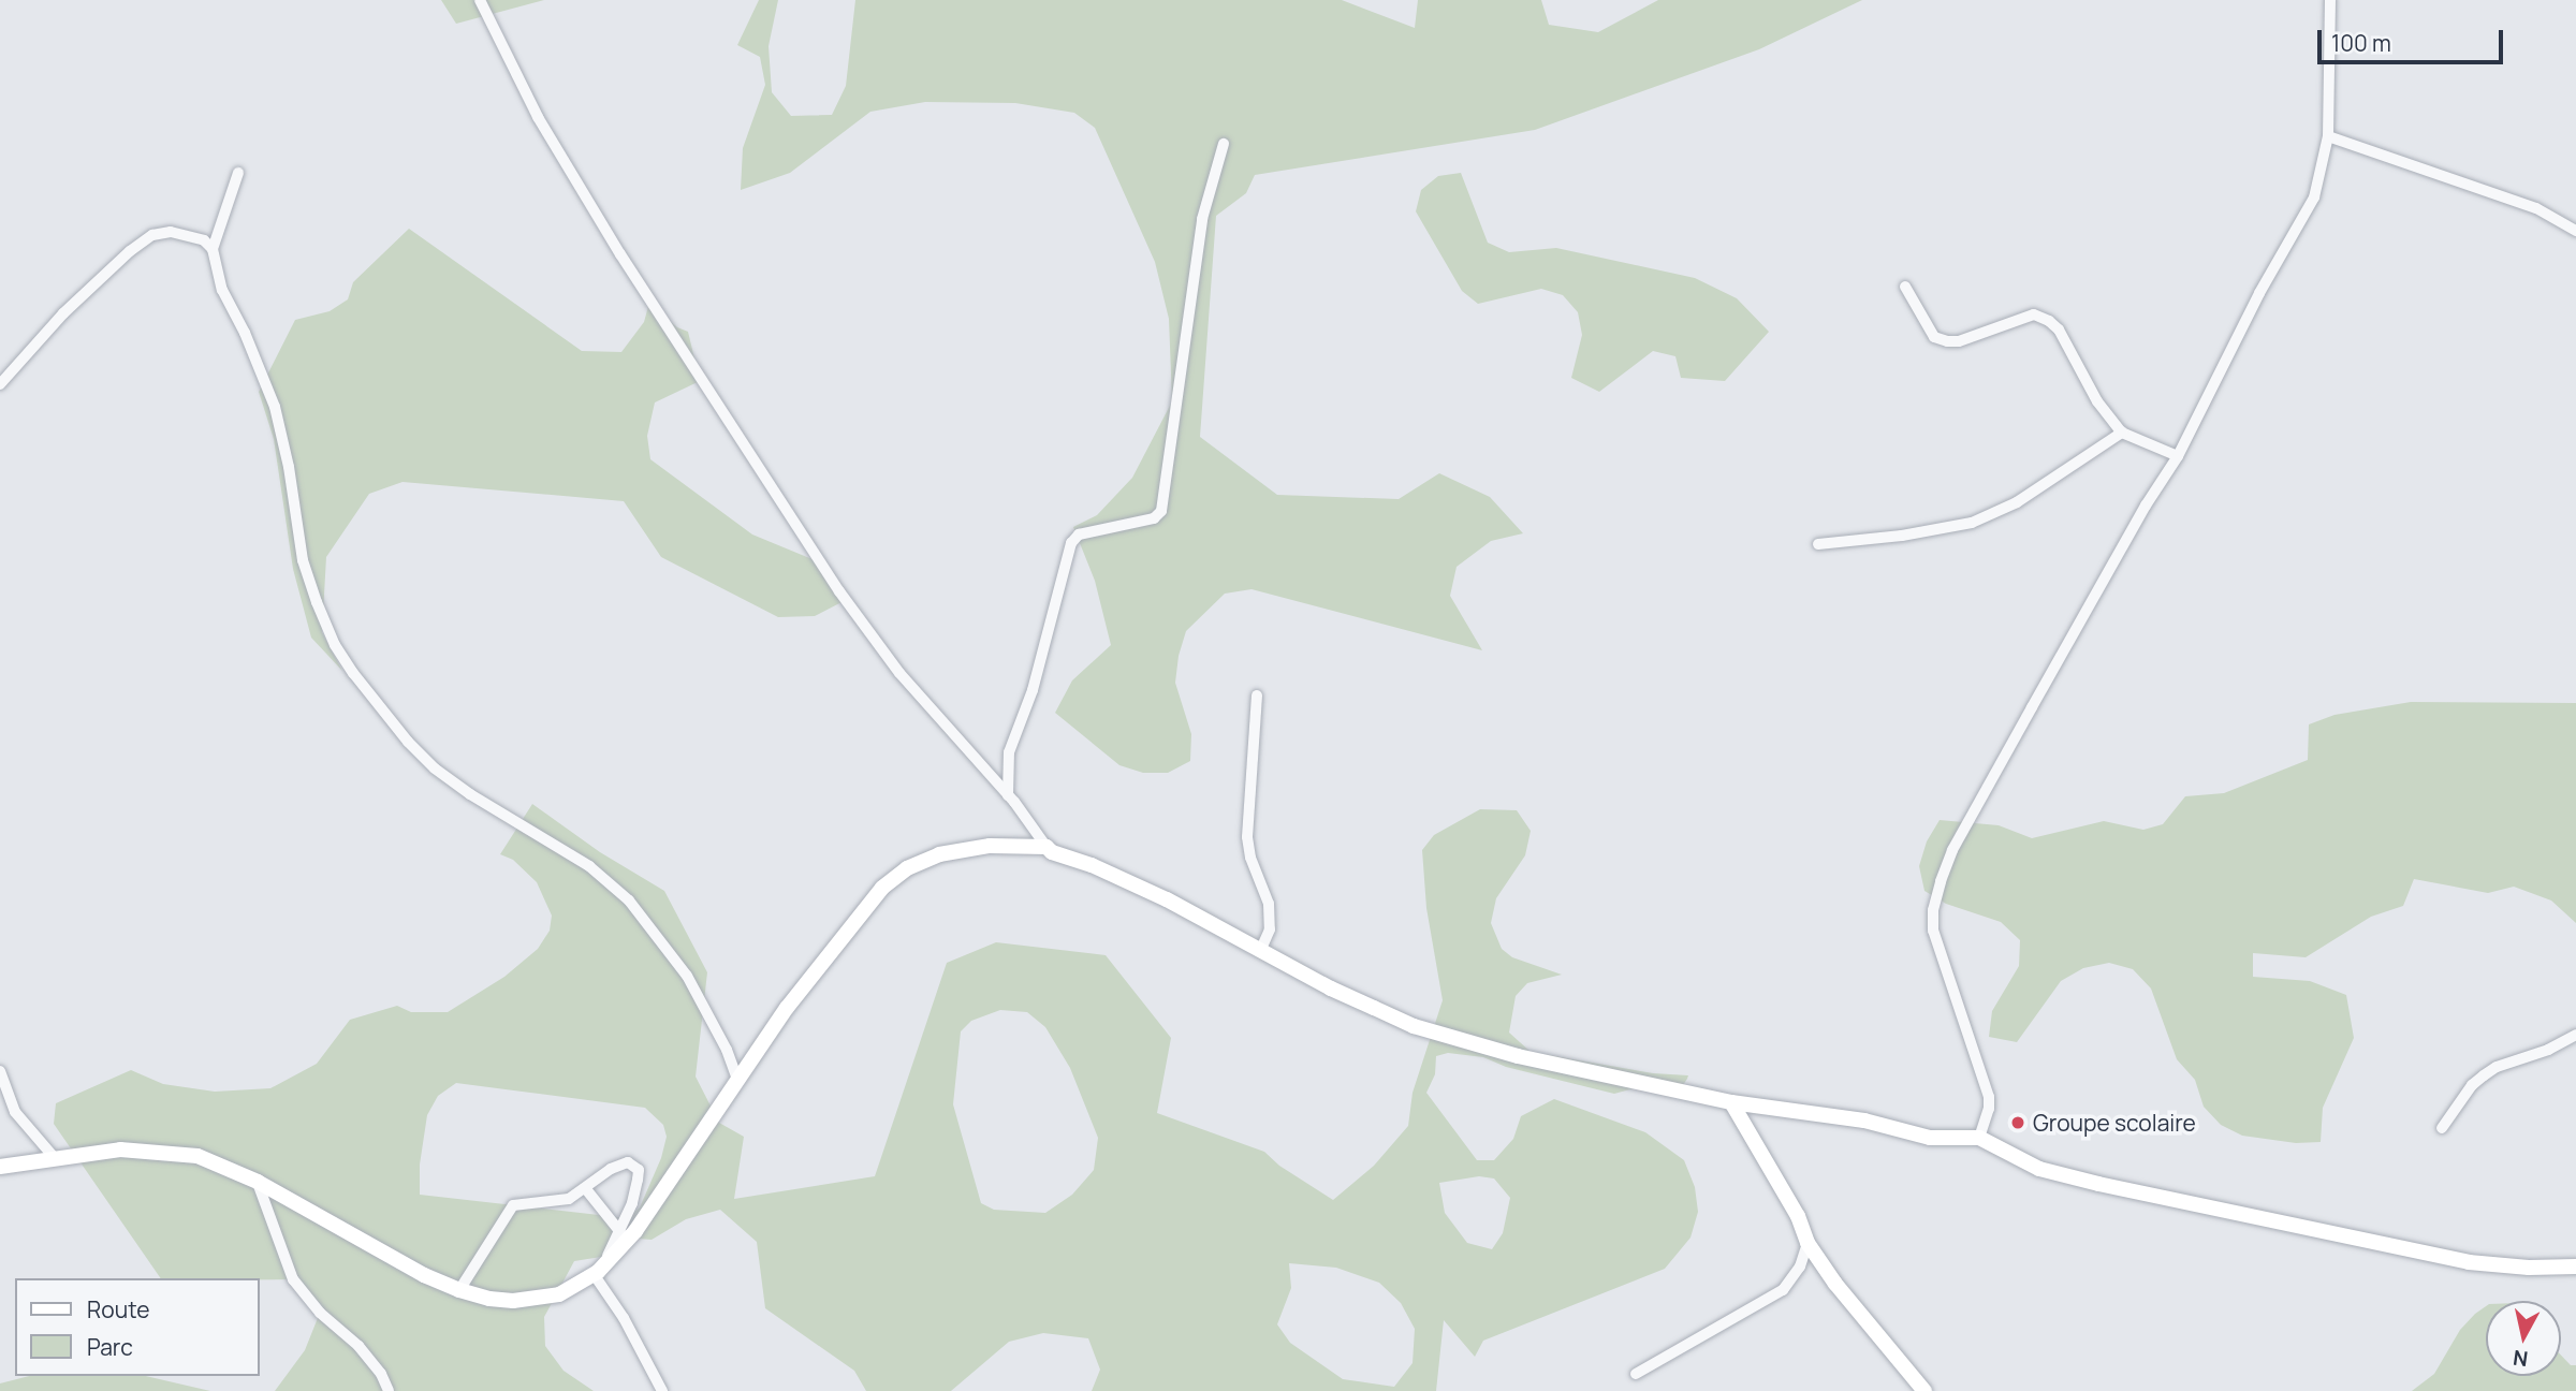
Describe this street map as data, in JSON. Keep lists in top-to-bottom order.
{
  "places": ["Groupe scolaire"],
  "legend": ["Route", "Parc"],
  "scale_bar": "100 m",
  "north": "bottom"
}
